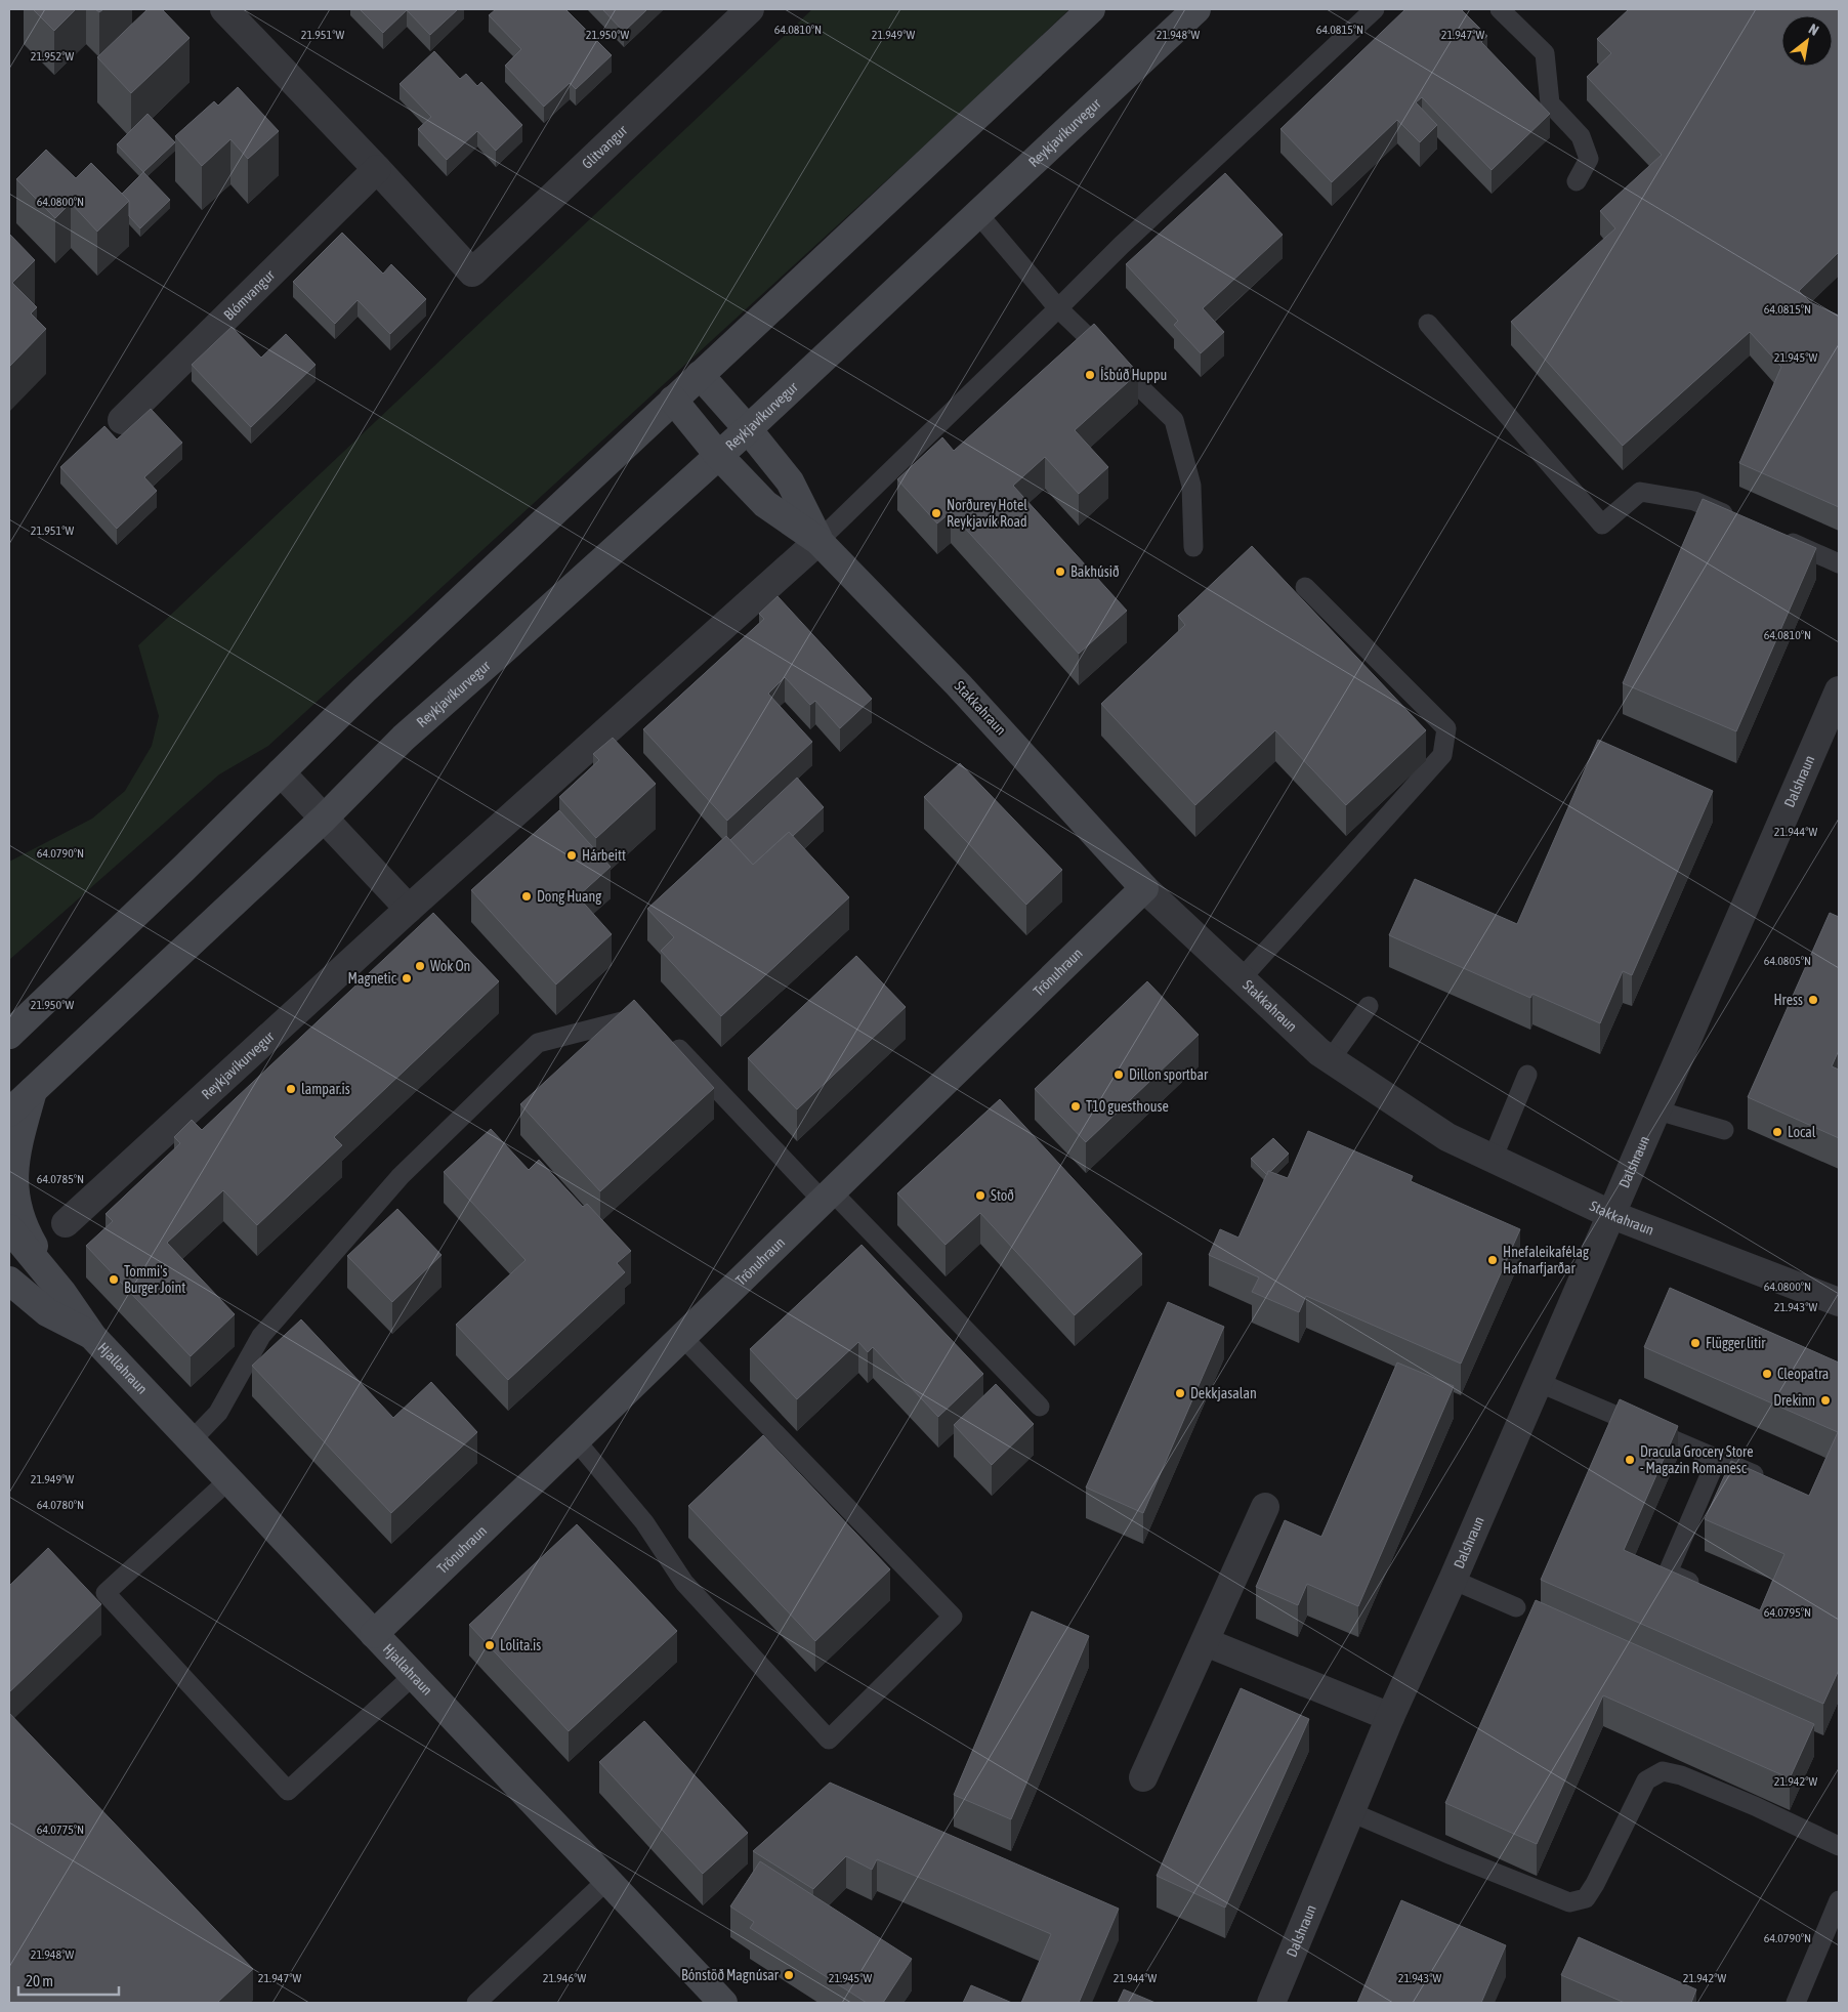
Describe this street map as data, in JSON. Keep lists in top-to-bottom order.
{
  "streets": {
    "main road": [
      "Reykjavíkurvegur",
      "Stakkahraun",
      "Trönuhraun",
      "Hjallahraun"
    ],
    "street": ["Glitvangur", "Blómvangur", "Dalshraun"]
  },
  "crossings": [
    ["Reykjavíkurvegur", "Stakkahraun"],
    ["Glitvangur", "Blómvangur"],
    ["Stakkahraun", "Dalshraun"],
    ["Stakkahraun", "Trönuhraun"],
    ["Trönuhraun", "Hjallahraun"]
  ],
  "places": [
    "Ísbúð Huppu",
    "Norðurey Hotel Reykjavík Road",
    "Bakhúsið",
    "Hárbeitt",
    "Dong Huang",
    "Wok On",
    "Magnetic",
    "Hress",
    "Dillon sportbar",
    "lampar.is",
    "T10 guesthouse",
    "Local",
    "Stoð",
    "Hnefaleikafélag Hafnarfjarðar",
    "Tommi's Burger Joint",
    "Flügger litir",
    "Cleopatra",
    "Dekkjasalan",
    "Drekinn",
    "Dracula Grocery Store - Magazin Romanesc",
    "Lolita.is",
    "Bónstöð Magnúsar"
  ],
  "scale_bar": "20 m",
  "north": "top right",
  "coordinates": [
    "64.0810°N",
    "64.0815°N",
    "21.951°W",
    "21.950°W",
    "21.949°W",
    "21.948°W",
    "21.947°W",
    "21.952°W",
    "64.0800°N",
    "21.945°W",
    "21.944°W",
    "64.0790°N",
    "64.0805°N",
    "64.0785°N",
    "21.943°W",
    "64.0780°N",
    "64.0795°N",
    "21.942°W",
    "64.0775°N",
    "21.946°W"
  ]
}
